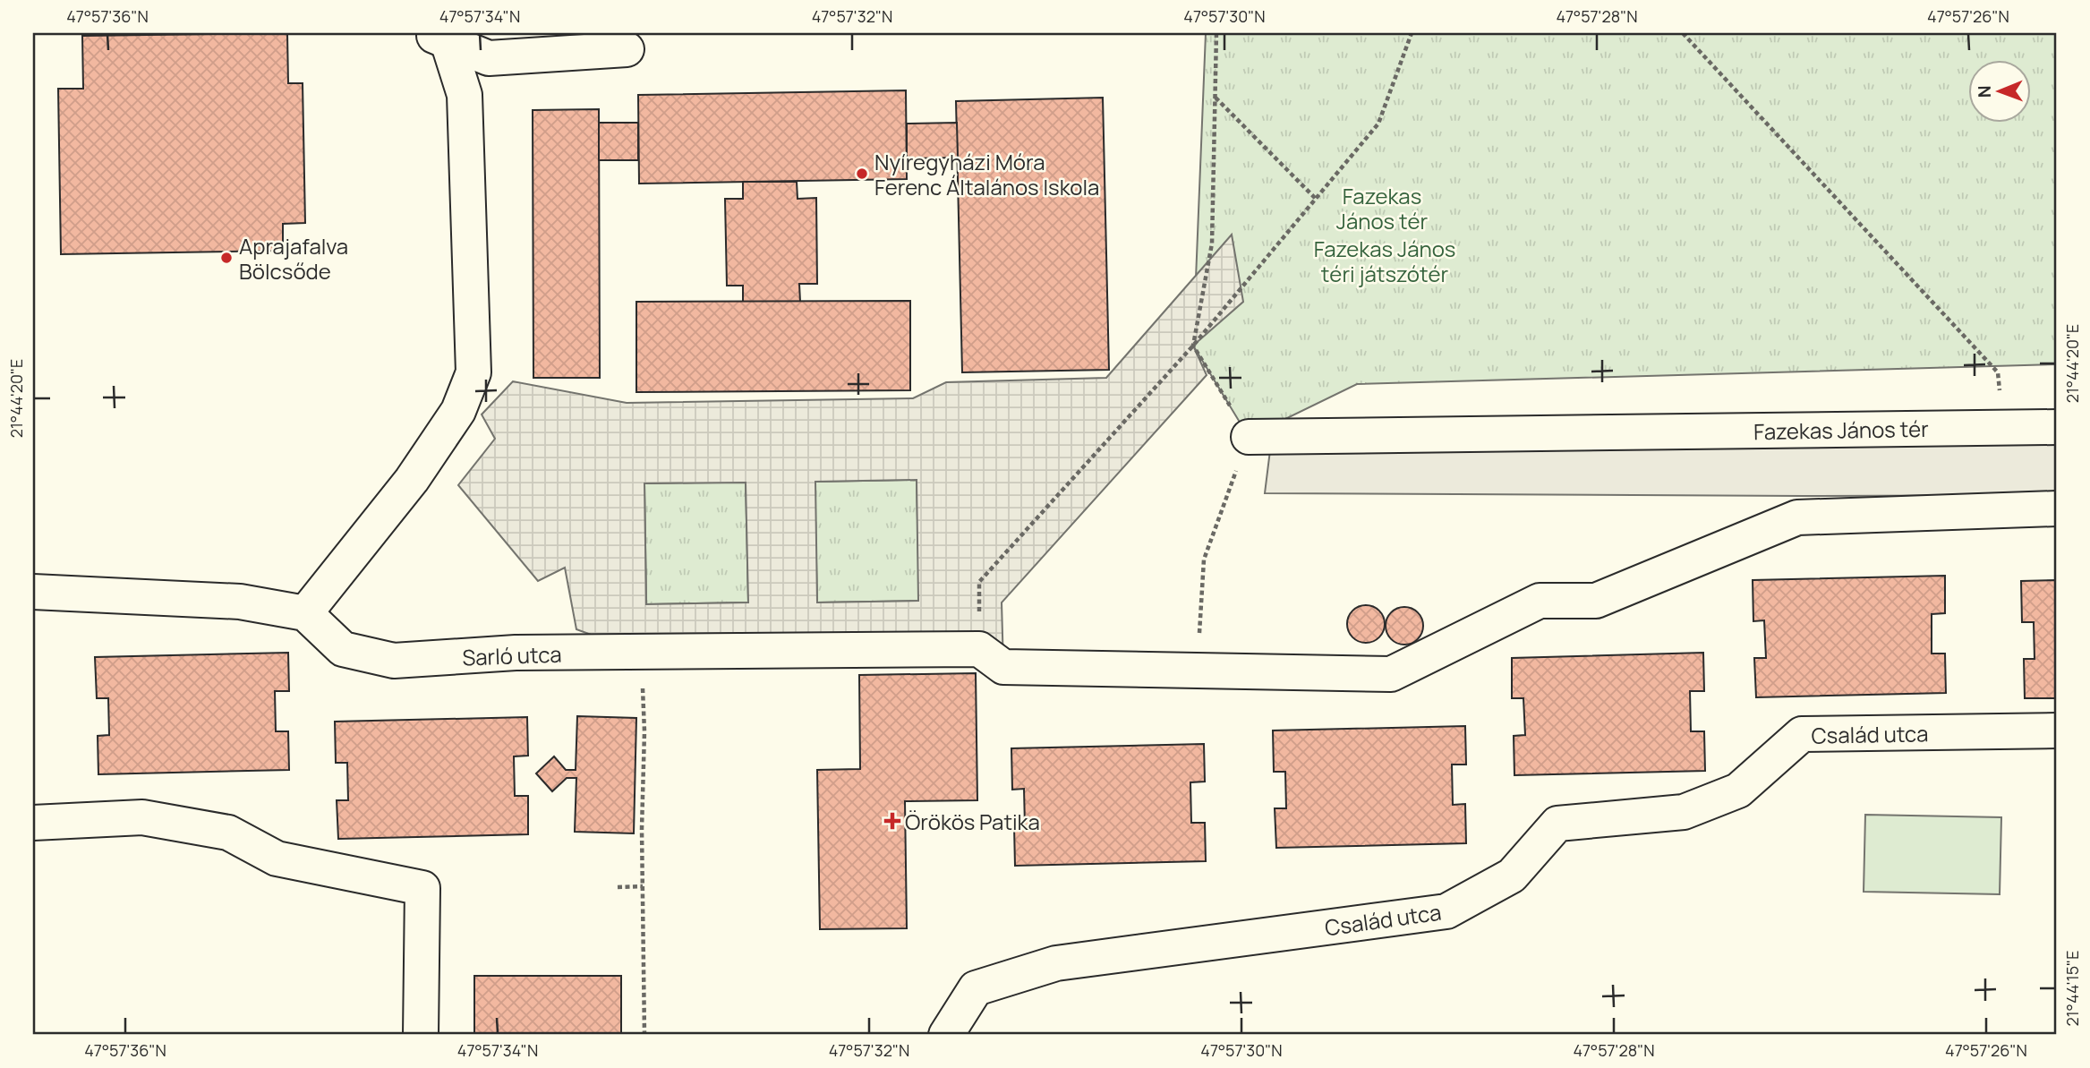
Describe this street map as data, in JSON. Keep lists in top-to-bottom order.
{
  "streets": {
    "street": ["Fazekas János tér", "Sarló utca", "Család utca"]
  },
  "parks": ["Fazekas János tér", "Fazekas János téri játszótér"],
  "places": {
    "other": ["Nyíregyházi Móra Ferenc Általános Iskola", "Aprajafalva Bölcsőde"],
    "health": ["Örökös Patika"]
  },
  "north": "left",
  "coordinates": [
    "47°57'36\"N",
    "47°57'34\"N",
    "47°57'32\"N",
    "47°57'30\"N",
    "47°57'28\"N",
    "47°57'26\"N",
    "21°44'20\"E",
    "21°44'15\"E"
  ]
}
